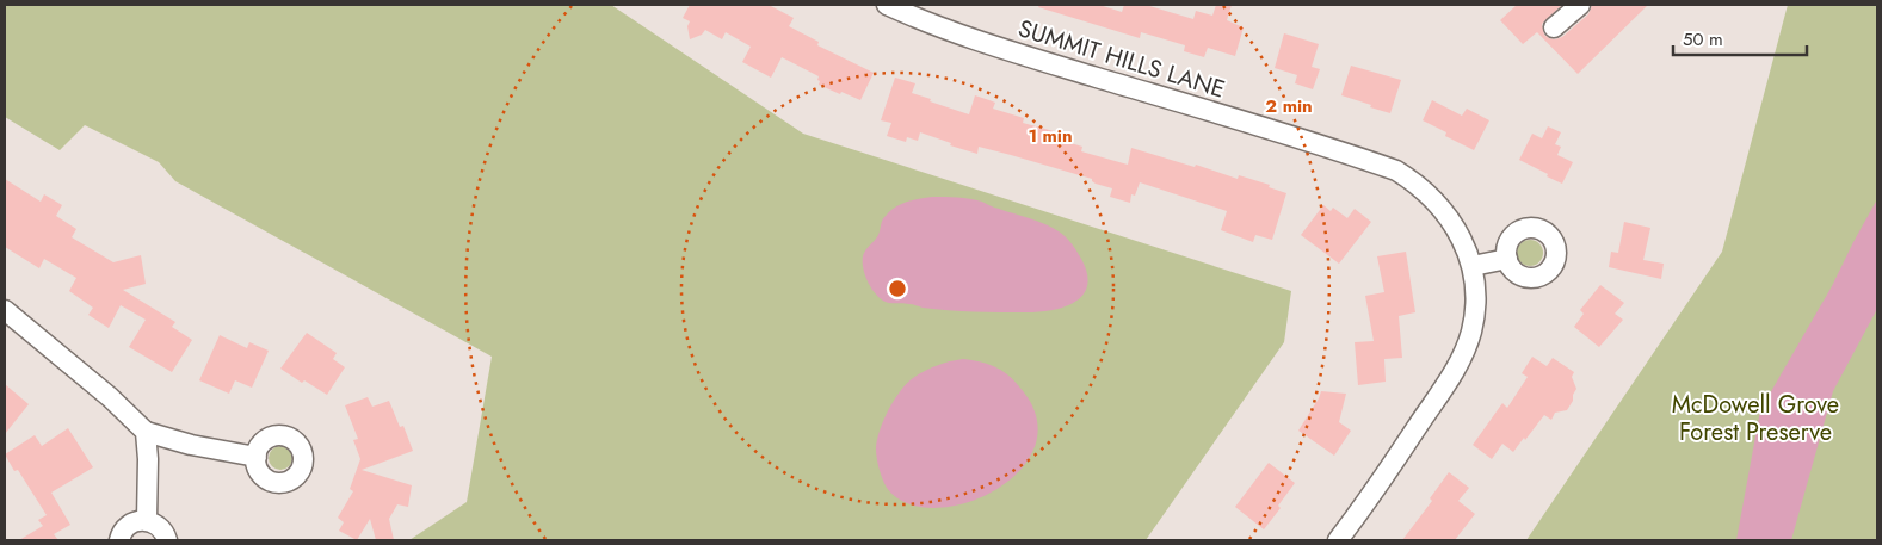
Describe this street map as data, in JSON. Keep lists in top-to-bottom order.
{
  "streets": {
    "street": ["SUMMIT HILLS LANE"]
  },
  "parks": ["McDowell Grove Forest Preserve"],
  "scale_bar": "50 m",
  "rings": ["2 min", "1 min"]
}
